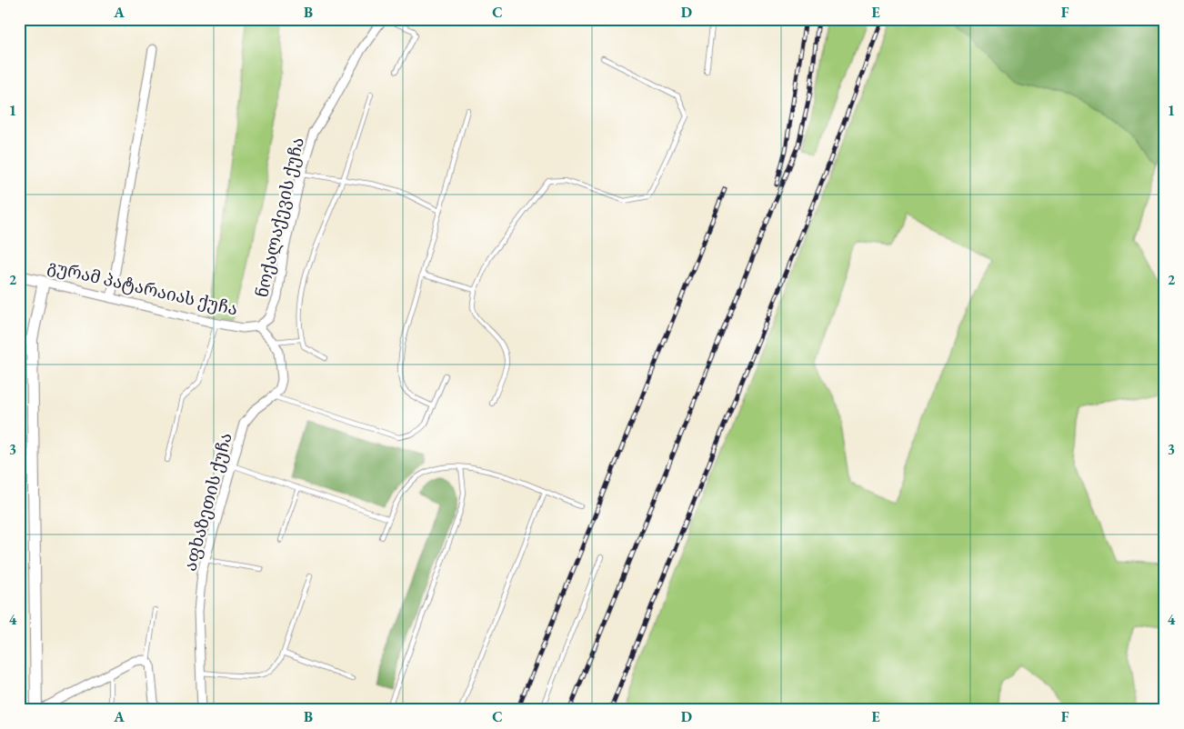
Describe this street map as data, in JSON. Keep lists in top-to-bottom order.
{
  "streets": {
    "street": ["ნოქალაქევის ქუჩა", "გურამ პატარაიას ქუჩა", "აფხაზეთის ქუჩა"]
  },
  "crossings": [
    ["ნოქალაქევის ქუჩა", "გურამ პატარაიას ქუჩა"],
    ["ნოქალაქევის ქუჩა", "აფხაზეთის ქუჩა"],
    ["გურამ პატარაიას ქუჩა", "აფხაზეთის ქუჩა"]
  ],
  "grid": {
    "columns": [
      "A",
      "B",
      "C",
      "D",
      "E",
      "F"
    ],
    "rows": [
      "1",
      "2",
      "3",
      "4"
    ]
  }
}
